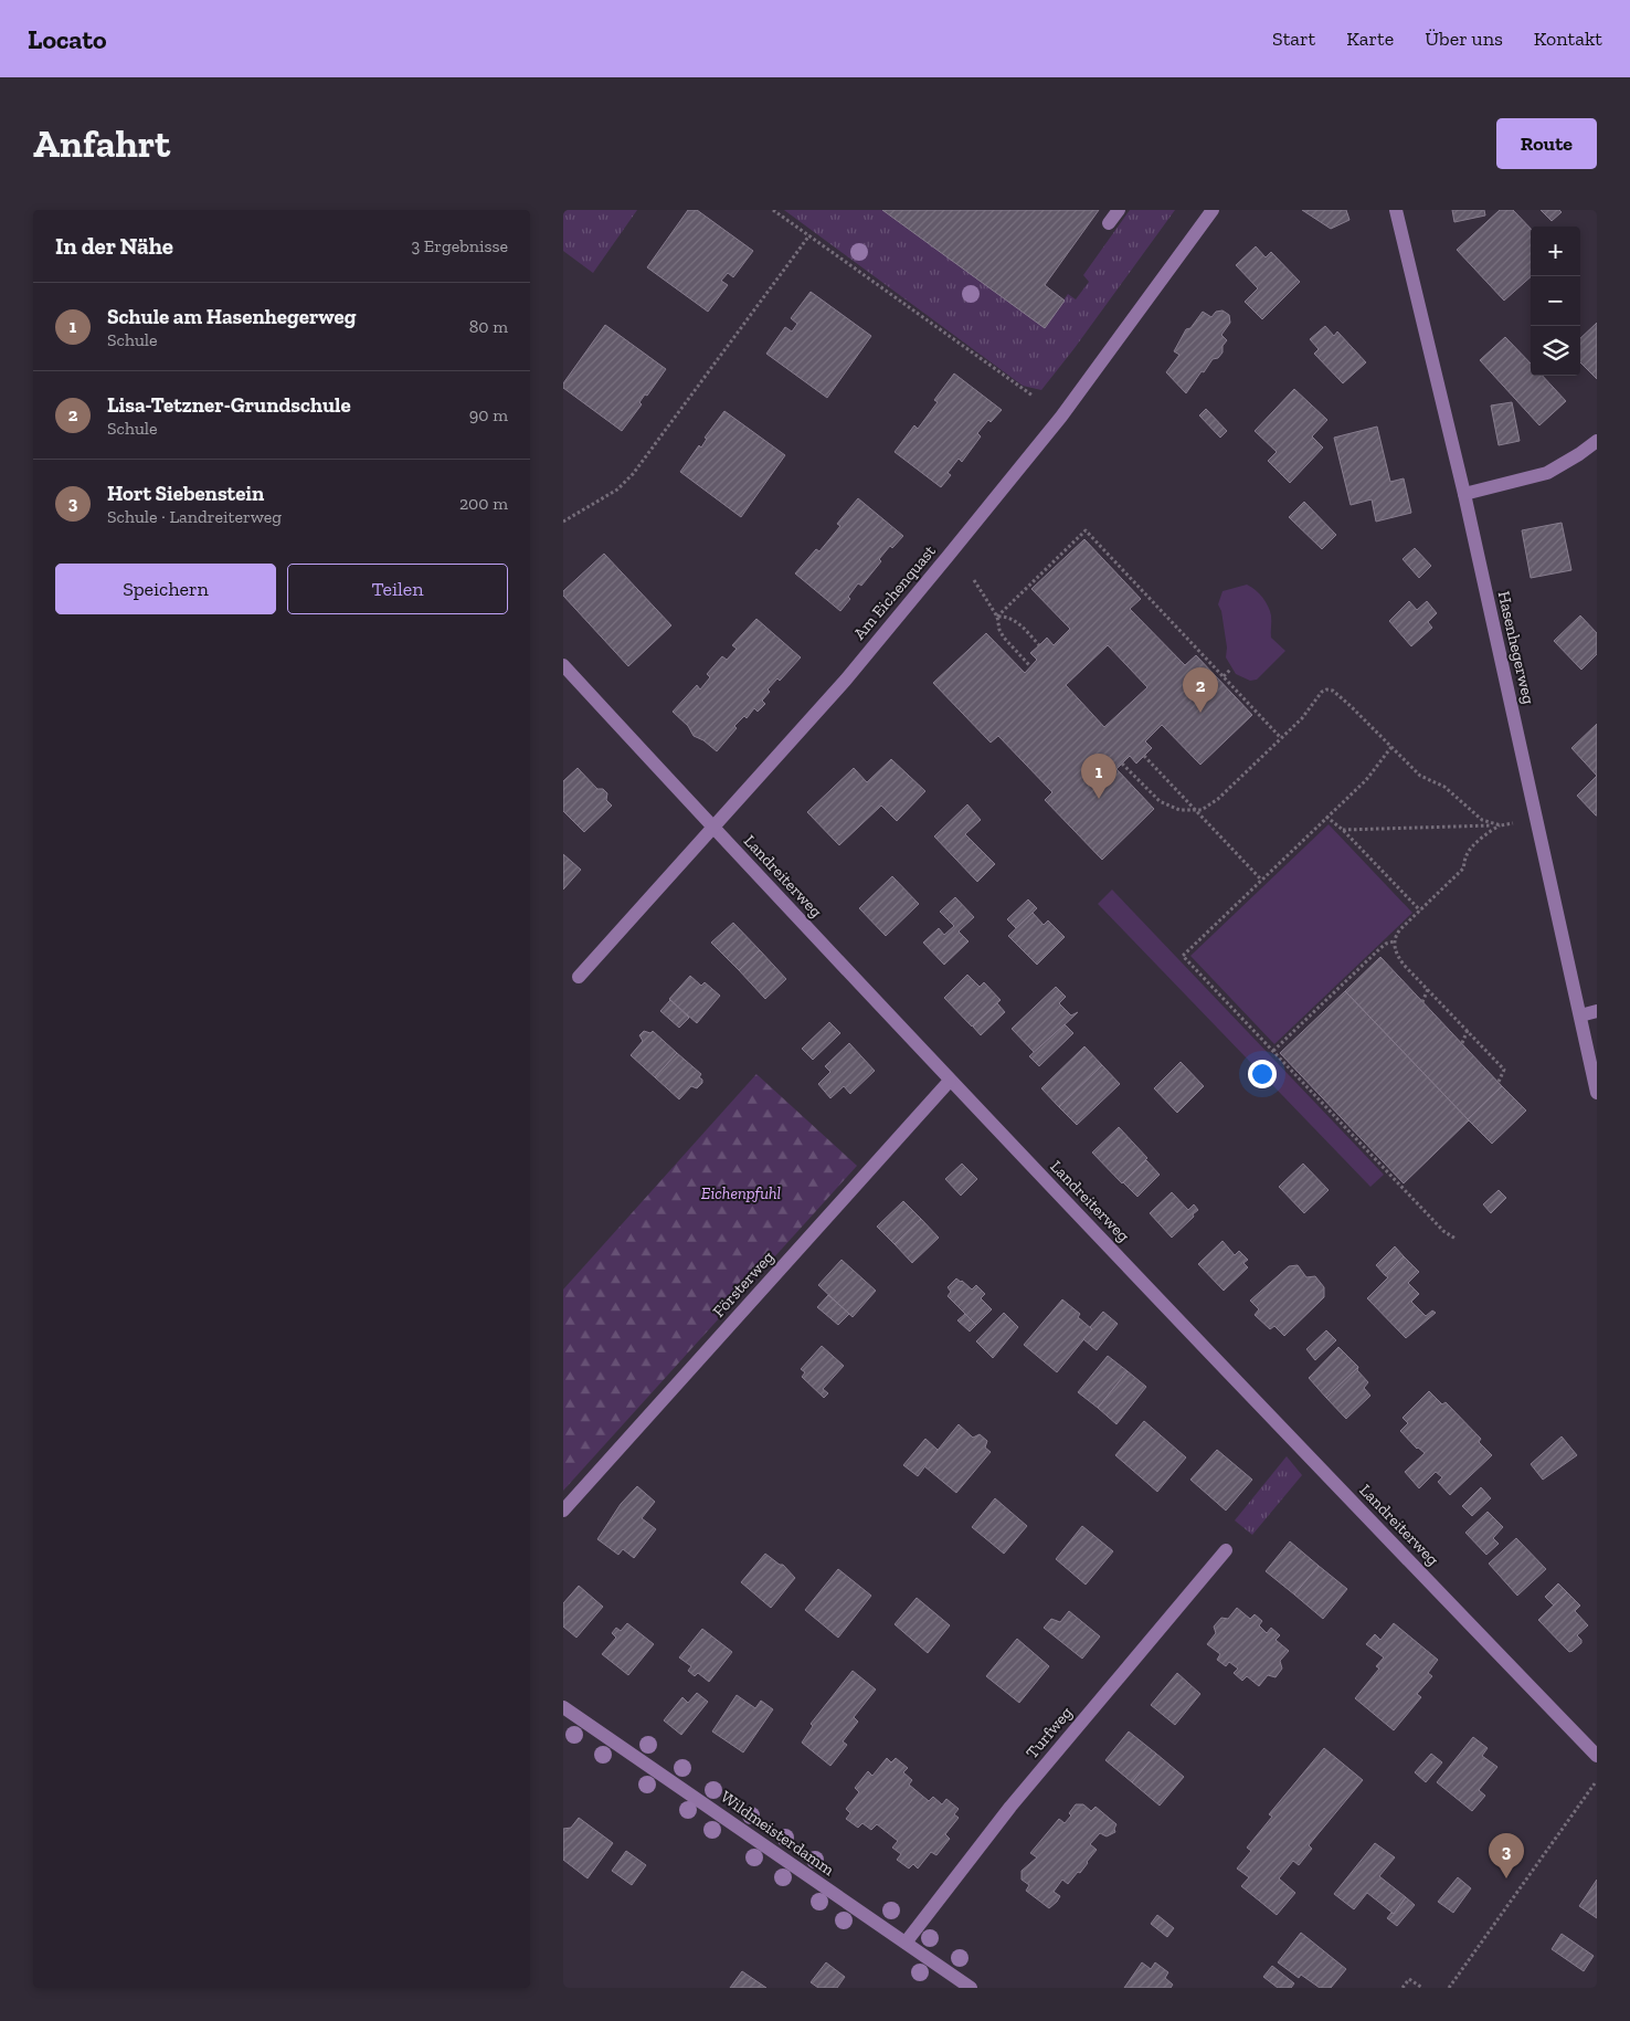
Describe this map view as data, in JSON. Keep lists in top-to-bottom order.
{
  "streets": {
    "street": [
      "Am Eichenquast",
      "Hasenhegerweg",
      "Landreiterweg",
      "Försterweg",
      "Turfweg",
      "Wildmeisterdamm"
    ]
  },
  "crossings": [
    ["Am Eichenquast", "Landreiterweg"],
    ["Landreiterweg", "Försterweg"],
    ["Turfweg", "Wildmeisterdamm"]
  ],
  "parks": ["Eichenpfuhl"],
  "page": {
    "header": "Locato",
    "nav": [
      "Start",
      "Karte",
      "Über uns",
      "Kontakt"
    ],
    "buttons": [
      "Route",
      ["Speichern", "Teilen"]
    ],
    "title": "Anfahrt",
    "heading": ["In der Nähe", "3 Ergebnisse"],
    "map_buttons": ["+", "−"],
    "list": [
      {
        "mark": "1",
        "name": "Schule am Hasenhegerweg",
        "note": "Schule",
        "value": "80 m"
      },
      {
        "mark": "2",
        "name": "Lisa-Tetzner-Grundschule",
        "note": "Schule",
        "value": "90 m"
      },
      {
        "mark": "3",
        "name": "Hort Siebenstein",
        "note": "Schule · Landreiterweg",
        "value": "200 m"
      }
    ],
    "pins": ["2", "1", "3"]
  }
}
